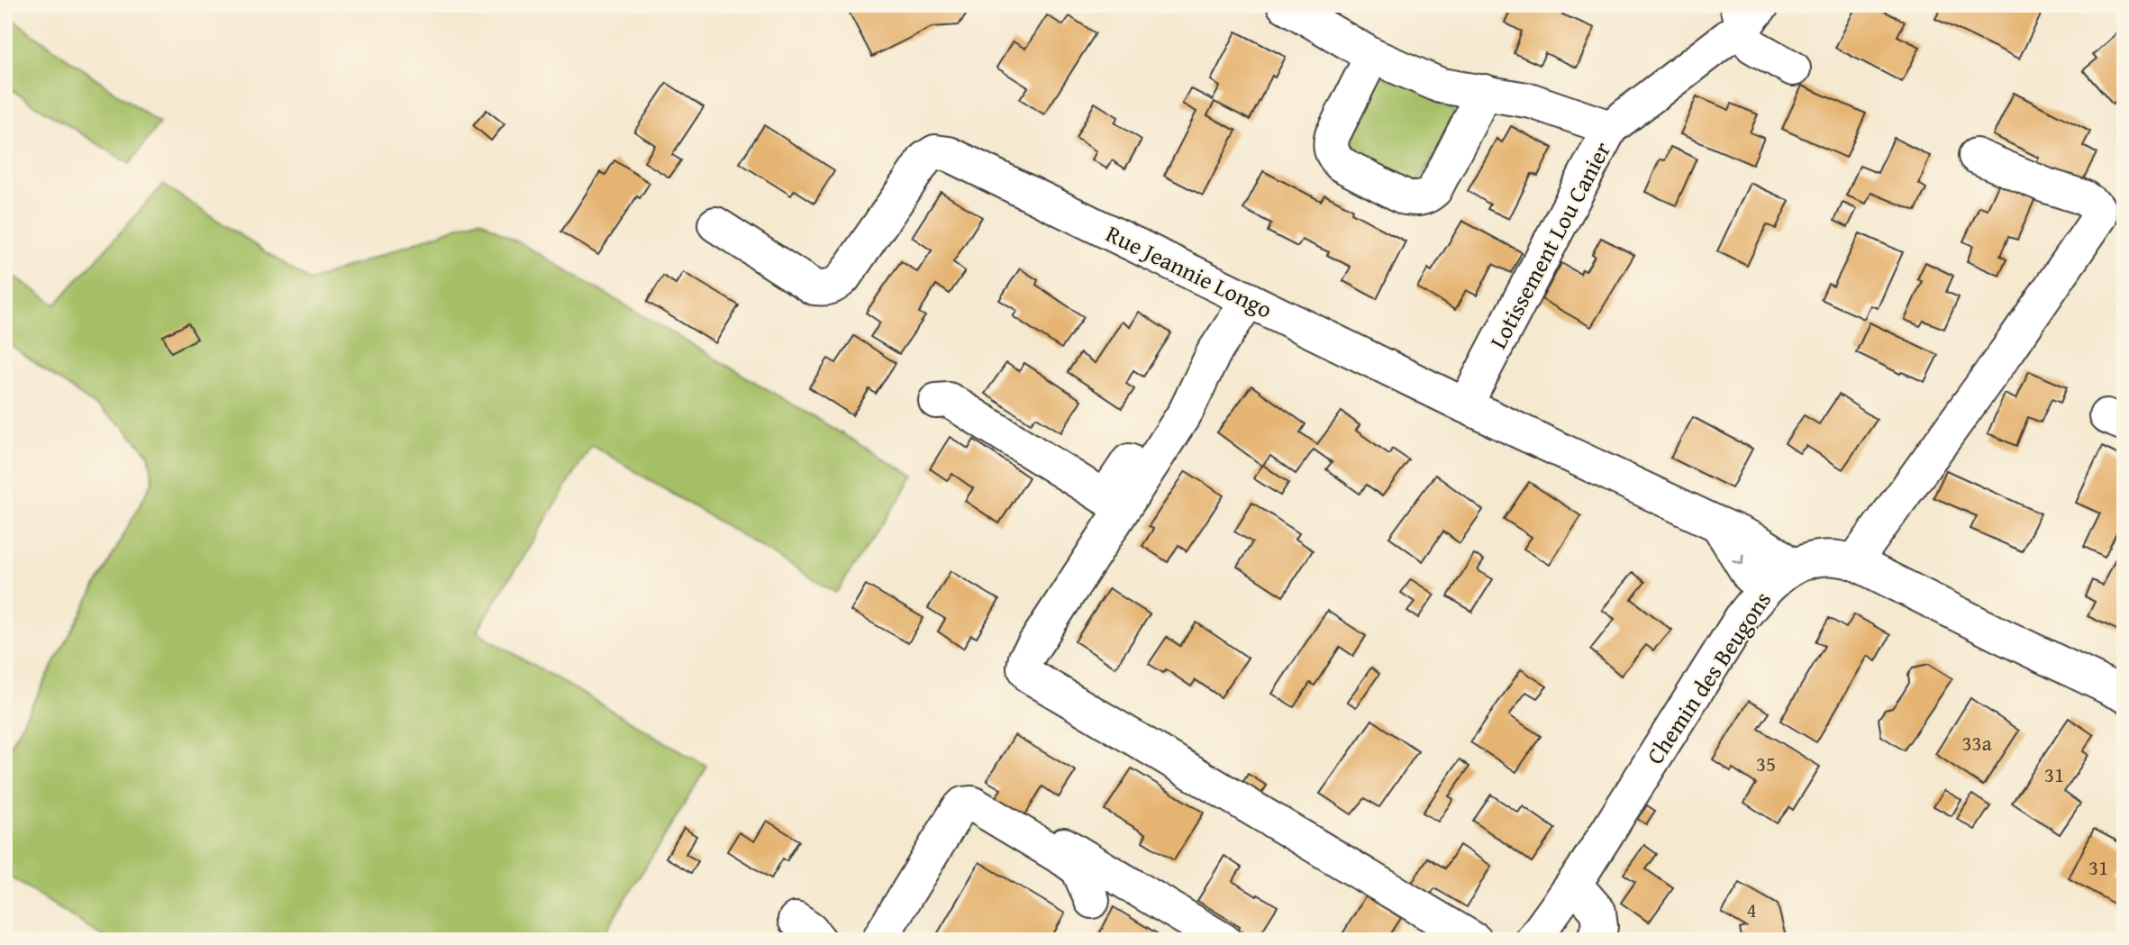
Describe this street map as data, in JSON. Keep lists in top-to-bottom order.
{
  "streets": {
    "street": ["Lotissement Lou Canier", "Rue Jeannie Longo", "Chemin des Beugons"]
  },
  "crossings": [
    ["Lotissement Lou Canier", "Rue Jeannie Longo"],
    ["Rue Jeannie Longo", "Chemin des Beugons"]
  ],
  "house_numbers": [
    "33a",
    "35",
    "31",
    "31",
    "4"
  ]
}
